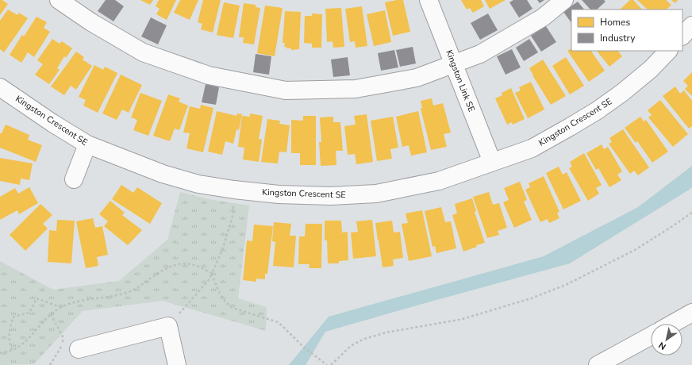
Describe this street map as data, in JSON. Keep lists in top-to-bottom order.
{
  "streets": {
    "street": ["Kingston Link SE", "Kingston Crescent SE"]
  },
  "crossings": [
    ["Kingston Link SE", "Kingston Crescent SE"]
  ],
  "legend": ["Homes", "Industry"],
  "north": "bottom left"
}
